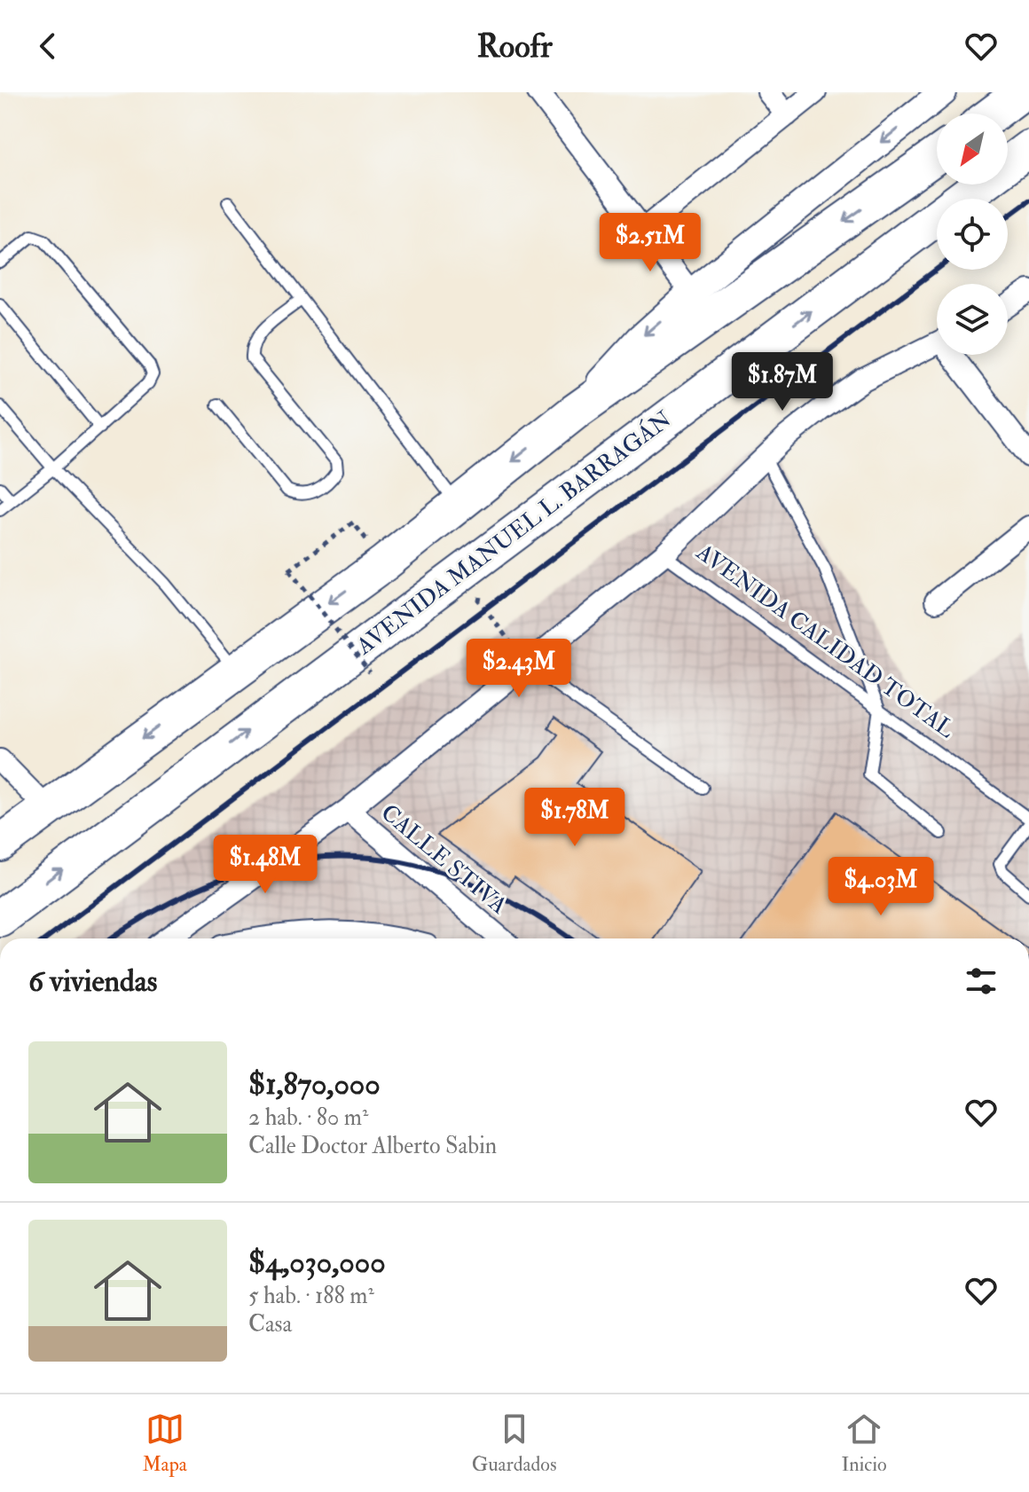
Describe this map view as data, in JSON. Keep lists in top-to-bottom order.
{
  "streets": {
    "highway": ["AVENIDA MANUEL L. BARRAGÁN"],
    "street": ["AVENIDA CALIDAD TOTAL", "CALLE STIVA"]
  },
  "crossings": [
    ["AVENIDA CALIDAD TOTAL", "CALLE STIVA"]
  ],
  "north": "bottom left",
  "page": {
    "header": "Roofr",
    "price": [
      "$2.51M",
      "$1.87M",
      "$2.43M",
      "$1.78M",
      "$1.48M",
      "$4.03M"
    ],
    "heading": "6 viviendas",
    "list": [
      {
        "name": "$1,870,000",
        "note": "2 hab. · 80 m² · Calle Doctor Alberto Sabin"
      },
      {
        "name": "$4,030,000",
        "note": "5 hab. · 188 m² · Casa"
      }
    ],
    "tabs": ["Mapa", "Guardados", "Inicio"]
  }
}
